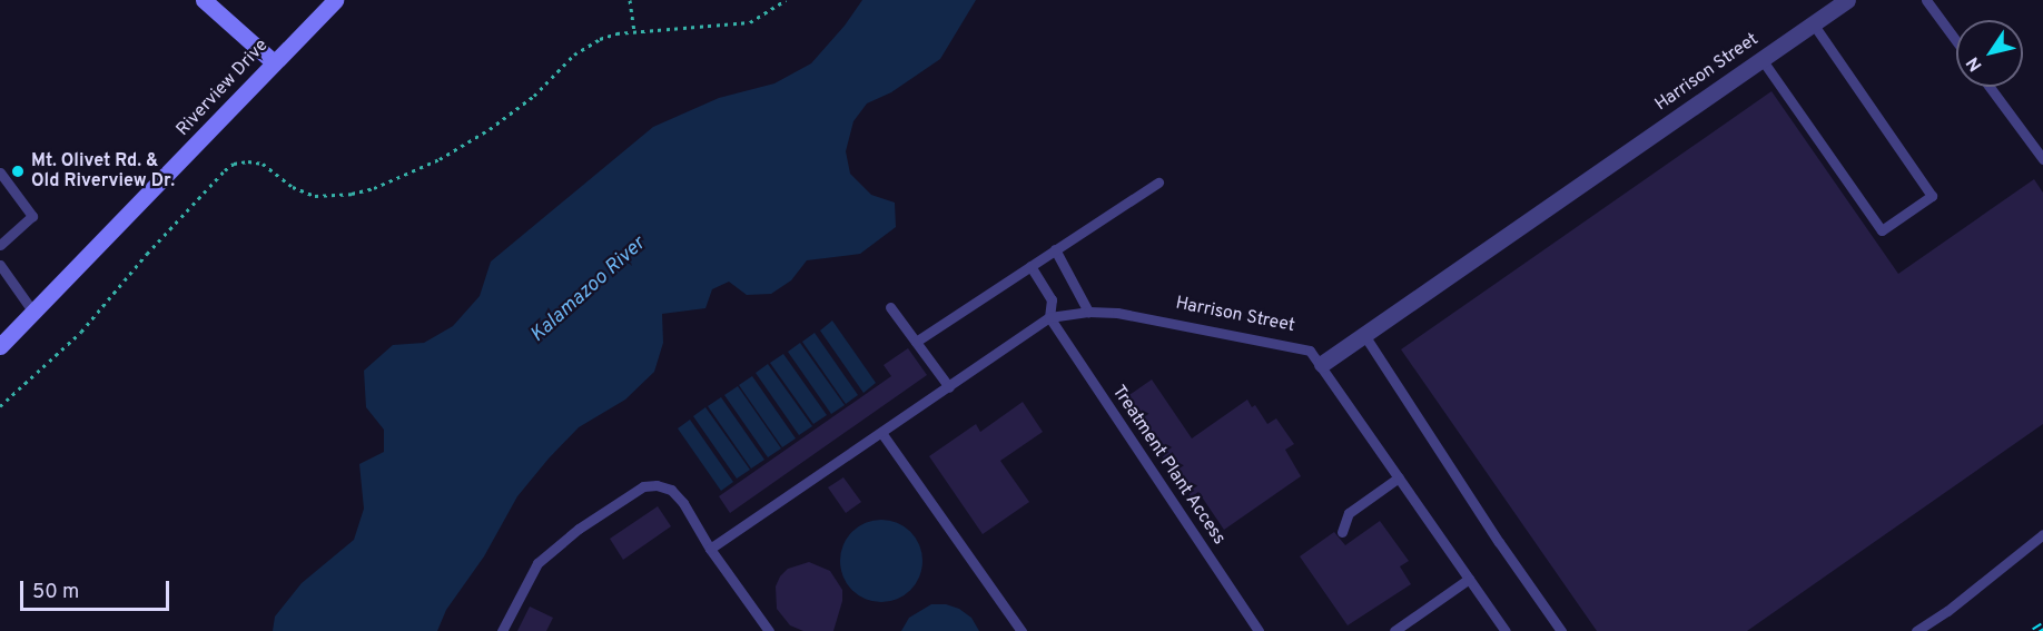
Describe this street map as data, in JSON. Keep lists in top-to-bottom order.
{
  "streets": {
    "street": ["Harrison Street", "Riverview Drive"],
    "lane": ["Treatment Plant Access"]
  },
  "crossings": [
    ["Harrison Street", "Treatment Plant Access"]
  ],
  "water": ["Kalamazoo River"],
  "places": ["Mt. Olivet Rd. & Old Riverview Dr."],
  "scale_bar": "50 m",
  "north": "bottom left"
}
